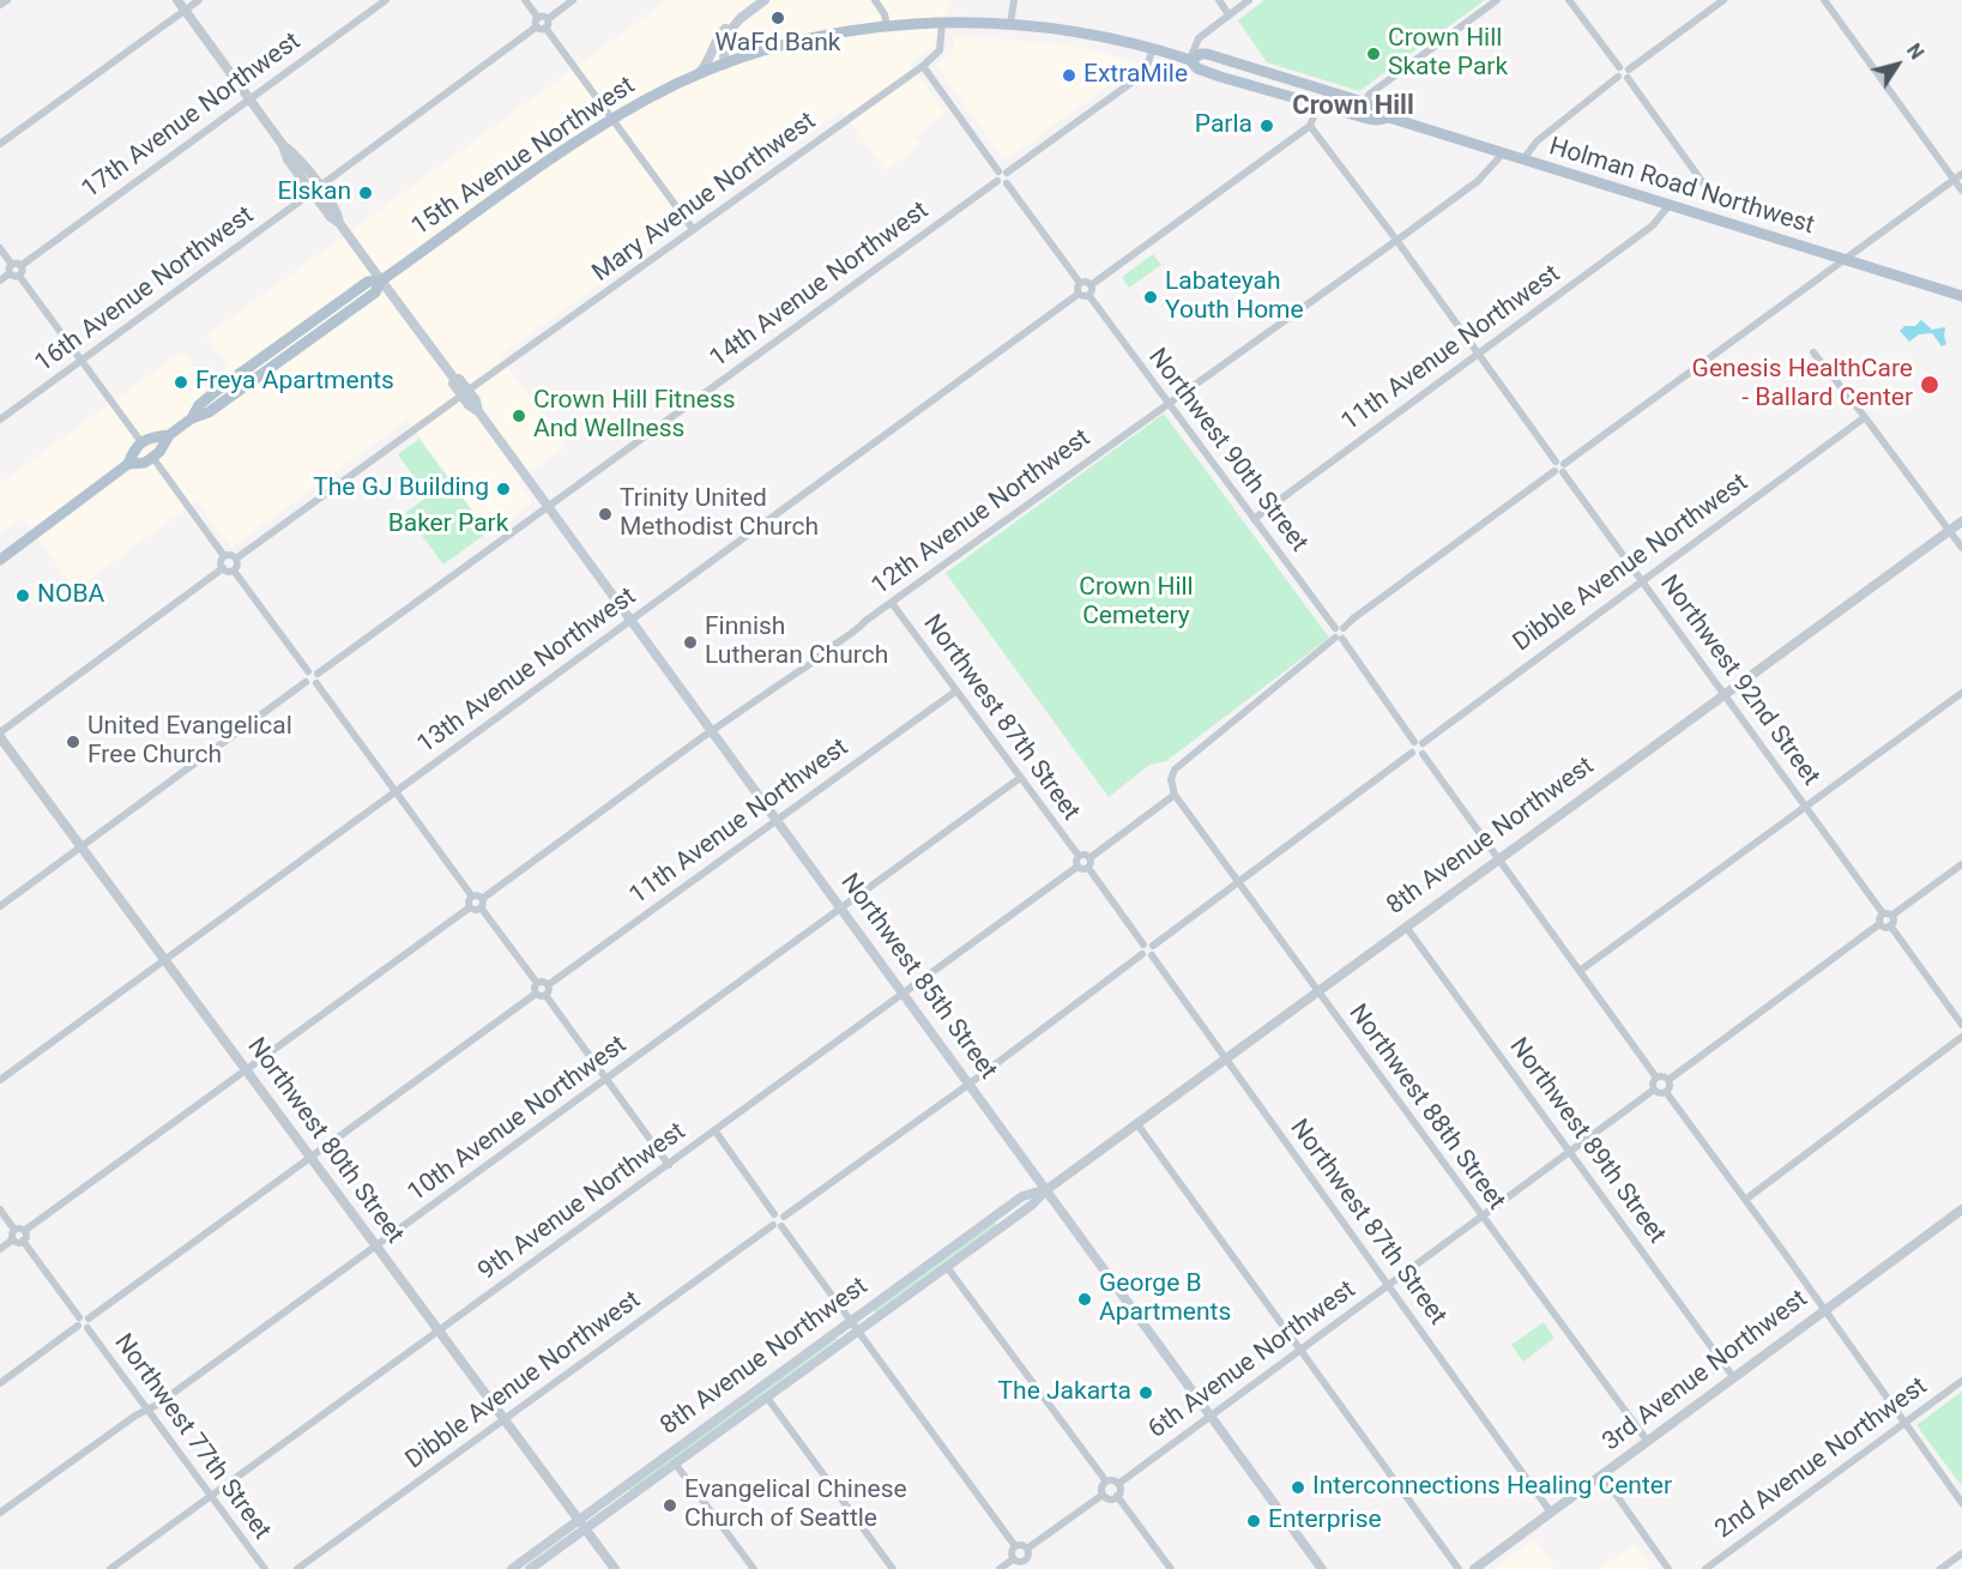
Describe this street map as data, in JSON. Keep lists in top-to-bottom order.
{
  "streets": {
    "main road": [
      "15th Avenue Northwest",
      "Holman Road Northwest",
      "8th Avenue Northwest",
      "Northwest 85th Street"
    ],
    "street": [
      "17th Avenue Northwest",
      "Mary Avenue Northwest",
      "14th Avenue Northwest",
      "16th Avenue Northwest",
      "11th Avenue Northwest",
      "Northwest 90th Street",
      "12th Avenue Northwest",
      "Dibble Avenue Northwest",
      "13th Avenue Northwest",
      "Northwest 92nd Street",
      "Northwest 87th Street",
      "Northwest 88th Street",
      "10th Avenue Northwest",
      "Northwest 80th Street",
      "Northwest 89th Street",
      "9th Avenue Northwest",
      "6th Avenue Northwest",
      "3rd Avenue Northwest",
      "Northwest 77th Street",
      "2nd Avenue Northwest"
    ]
  },
  "crossings": [
    ["17th Avenue Northwest", "Northwest 85th Street"],
    ["15th Avenue Northwest", "Holman Road Northwest"],
    ["15th Avenue Northwest", "Northwest 85th Street"],
    ["Holman Road Northwest", "Mary Avenue Northwest"],
    ["Holman Road Northwest", "11th Avenue Northwest"],
    ["Holman Road Northwest", "12th Avenue Northwest"],
    ["Mary Avenue Northwest", "Northwest 85th Street"],
    ["14th Avenue Northwest", "Northwest 85th Street"],
    ["16th Avenue Northwest", "Northwest 85th Street"],
    ["11th Avenue Northwest", "Northwest 90th Street"],
    ["11th Avenue Northwest", "Northwest 92nd Street"],
    ["11th Avenue Northwest", "Northwest 87th Street"],
    ["11th Avenue Northwest", "Northwest 85th Street"],
    ["Northwest 90th Street", "12th Avenue Northwest"],
    ["Northwest 90th Street", "13th Avenue Northwest"],
    ["12th Avenue Northwest", "Northwest 92nd Street"],
    ["12th Avenue Northwest", "Northwest 87th Street"],
    ["12th Avenue Northwest", "Northwest 85th Street"],
    ["Dibble Avenue Northwest", "Northwest 92nd Street"],
    ["Dibble Avenue Northwest", "Northwest 80th Street"],
    ["13th Avenue Northwest", "Northwest 85th Street"],
    ["13th Avenue Northwest", "Northwest 80th Street"],
    ["Northwest 92nd Street", "8th Avenue Northwest"],
    ["Northwest 87th Street", "8th Avenue Northwest"],
    ["Northwest 87th Street", "10th Avenue Northwest"],
    ["Northwest 87th Street", "9th Avenue Northwest"],
    ["Northwest 87th Street", "6th Avenue Northwest"],
    ["Northwest 87th Street", "3rd Avenue Northwest"],
    ["8th Avenue Northwest", "Northwest 85th Street"],
    ["8th Avenue Northwest", "Northwest 88th Street"],
    ["8th Avenue Northwest", "Northwest 80th Street"],
    ["8th Avenue Northwest", "Northwest 89th Street"],
    ["Northwest 85th Street", "10th Avenue Northwest"],
    ["Northwest 85th Street", "9th Avenue Northwest"],
    ["Northwest 85th Street", "6th Avenue Northwest"],
    ["Northwest 88th Street", "6th Avenue Northwest"],
    ["Northwest 88th Street", "3rd Avenue Northwest"],
    ["10th Avenue Northwest", "Northwest 80th Street"],
    ["10th Avenue Northwest", "Northwest 77th Street"],
    ["Northwest 80th Street", "9th Avenue Northwest"],
    ["Northwest 89th Street", "6th Avenue Northwest"],
    ["Northwest 89th Street", "3rd Avenue Northwest"],
    ["9th Avenue Northwest", "Northwest 77th Street"]
  ],
  "districts": ["Crown Hill"],
  "parks": ["Baker Park", "Crown Hill Cemetery"],
  "places": [
    "WaFd Bank",
    "Crown Hill Skate Park",
    "ExtraMile",
    "Parla",
    "Elskan",
    "Labateyah Youth Home",
    "Freya Apartments",
    "Genesis HealthCare - Ballard Center",
    "Crown Hill Fitness And Wellness",
    "The GJ Building",
    "Trinity United Methodist Church",
    "NOBA",
    "Finnish Lutheran Church",
    "United Evangelical Free Church",
    "George B Apartments",
    "The Jakarta",
    "Interconnections Healing Center",
    "Evangelical Chinese Church of Seattle",
    "Enterprise"
  ],
  "north": "top right"
}
